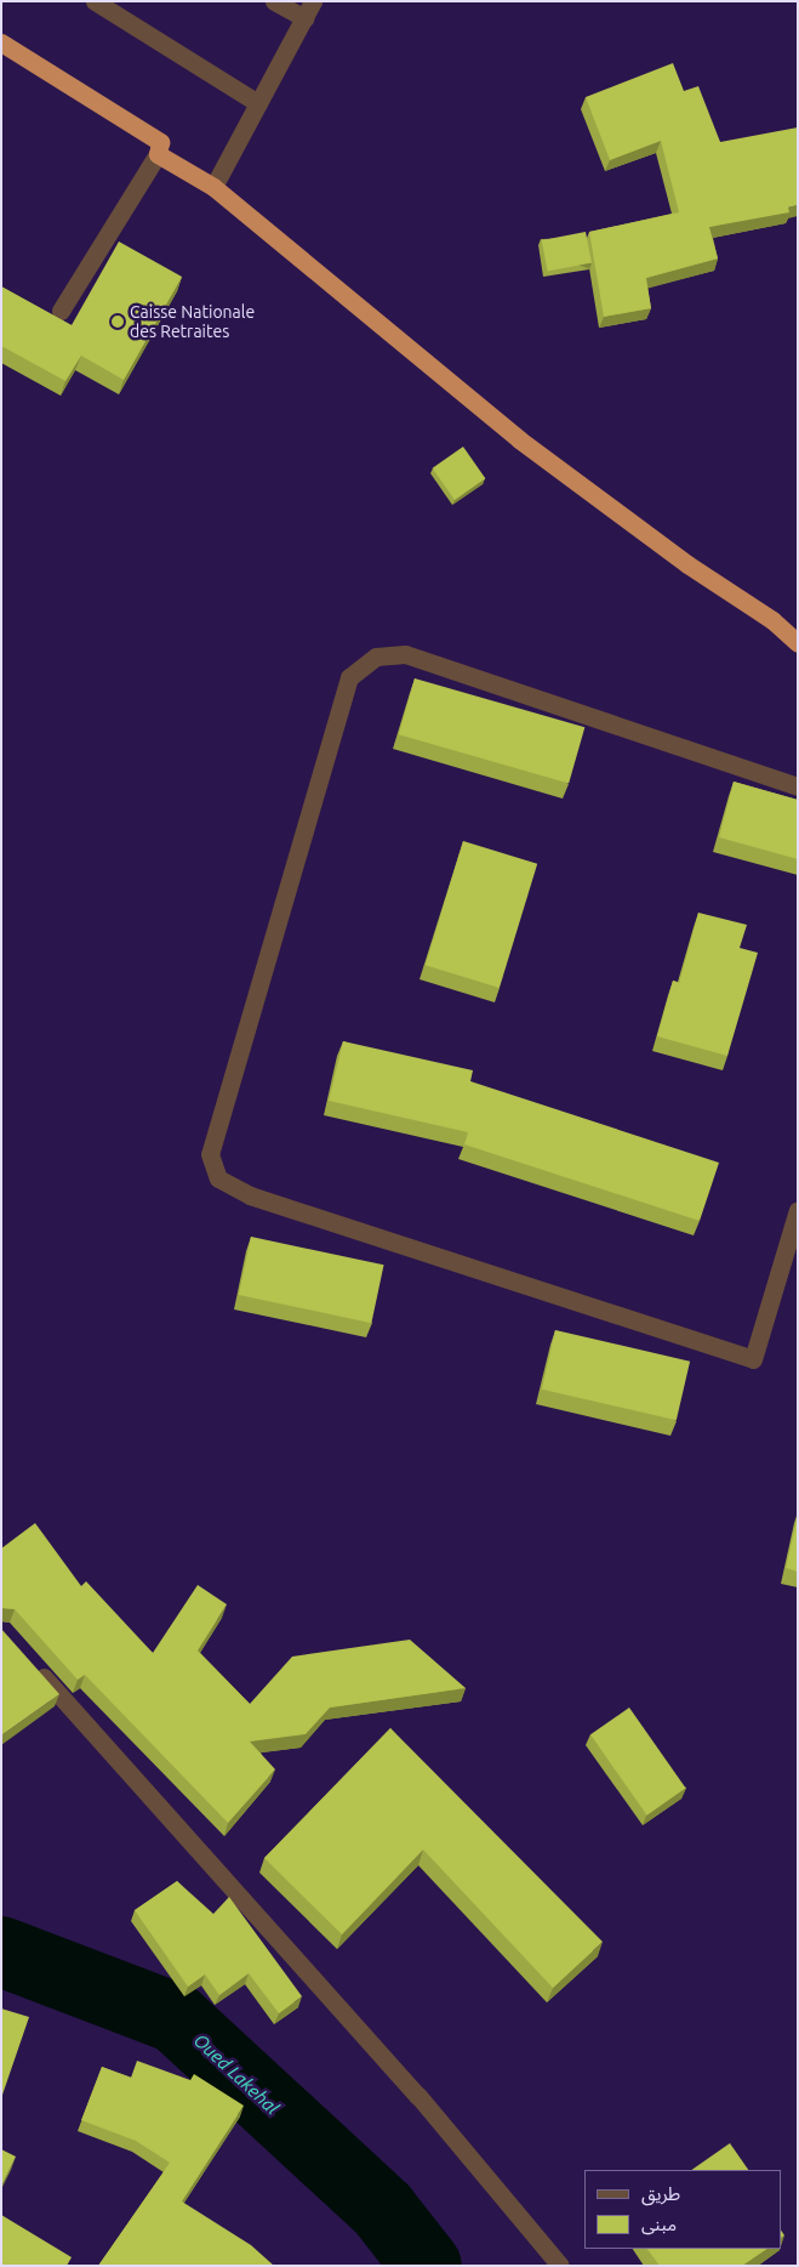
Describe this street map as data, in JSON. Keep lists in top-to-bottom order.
{
  "water": ["Oued Lakehal"],
  "places": ["Caisse Nationale des Retraites"],
  "legend": ["طريق", "مبنى"]
}
